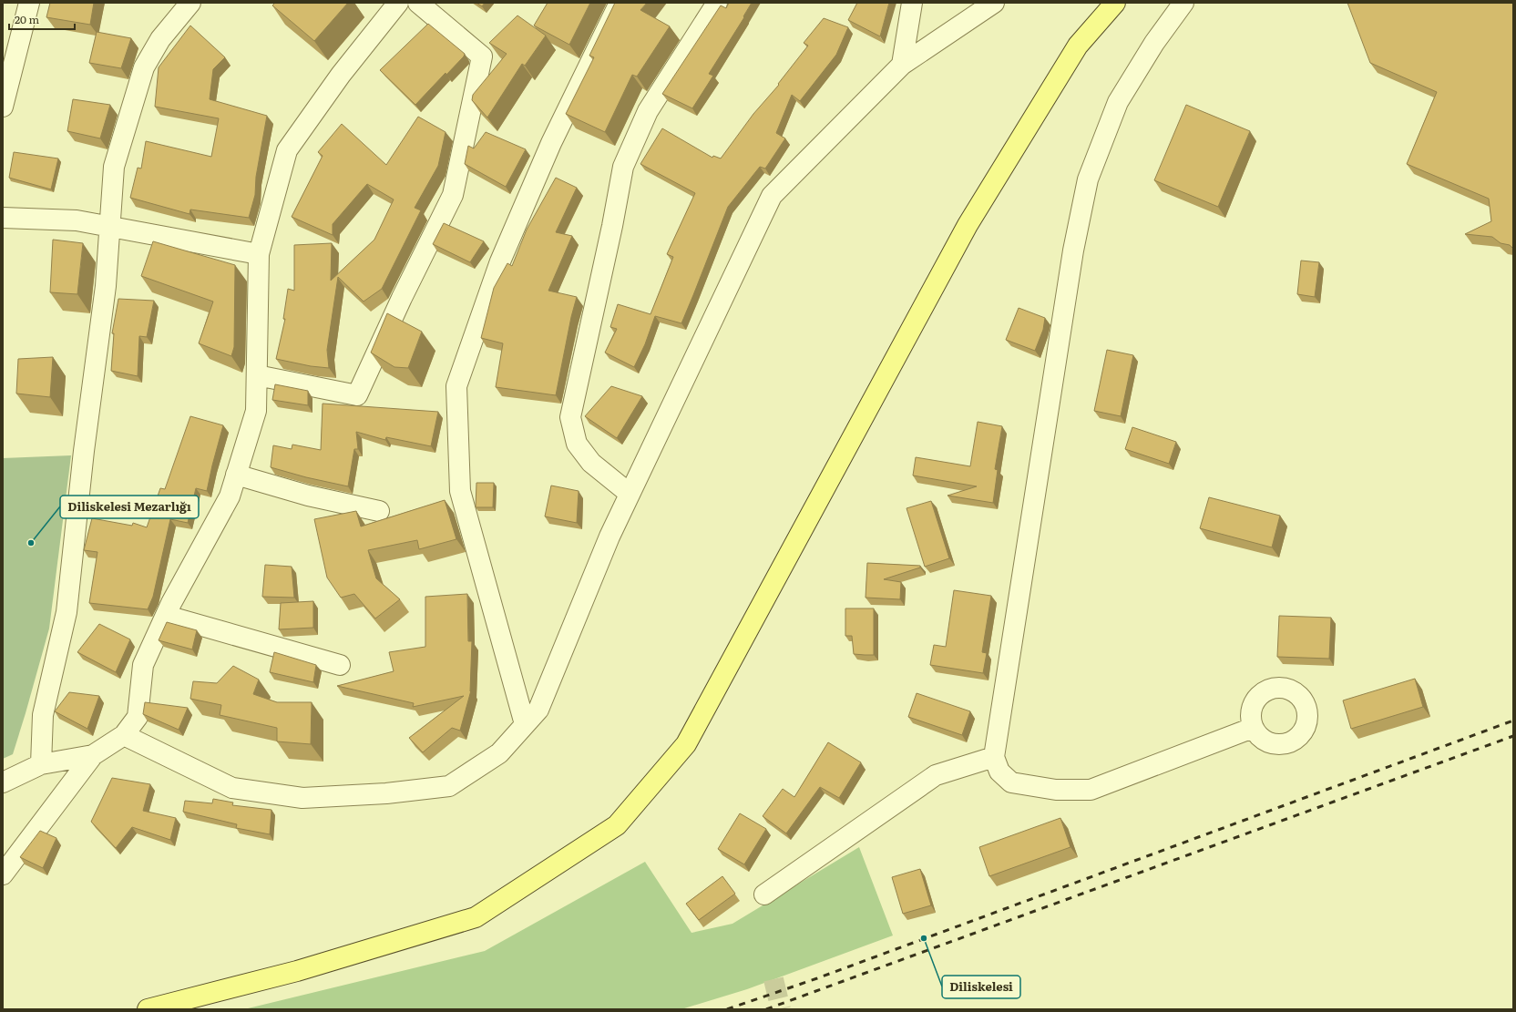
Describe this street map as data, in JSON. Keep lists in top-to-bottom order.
{
  "places": ["Diliskelesi Mezarlığı", "Diliskelesi"],
  "scale_bar": "20 m"
}
